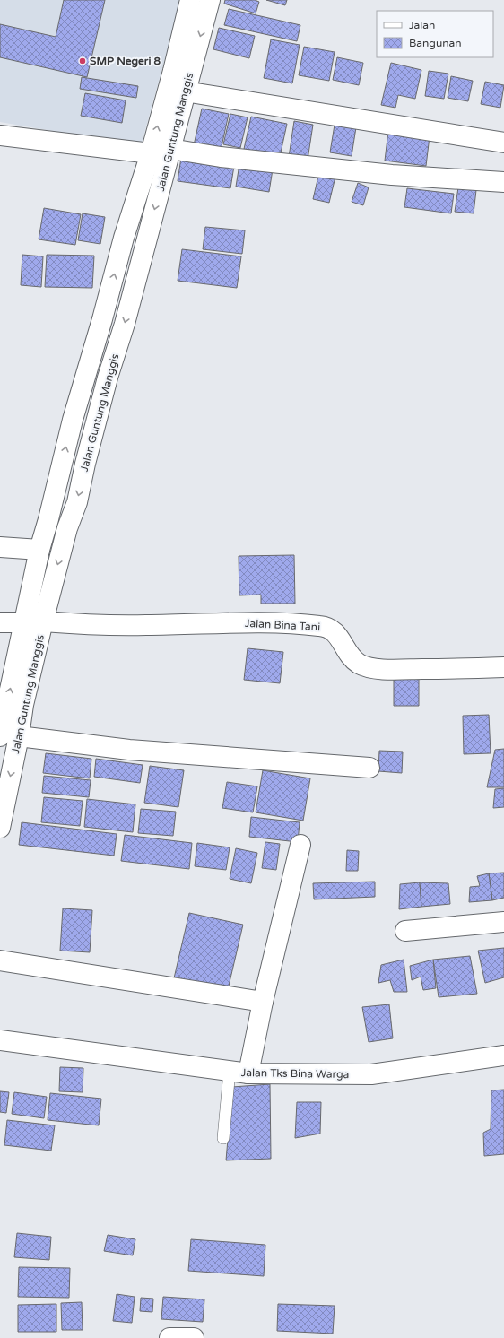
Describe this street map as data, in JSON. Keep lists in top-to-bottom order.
{
  "streets": {
    "street": ["Jalan Guntung Manggis", "Jalan Bina Tani", "Jalan Tks Bina Warga"]
  },
  "crossings": [
    ["Jalan Guntung Manggis", "Jalan Bina Tani"]
  ],
  "places": ["SMP Negeri 8"],
  "legend": ["Jalan", "Bangunan"]
}
